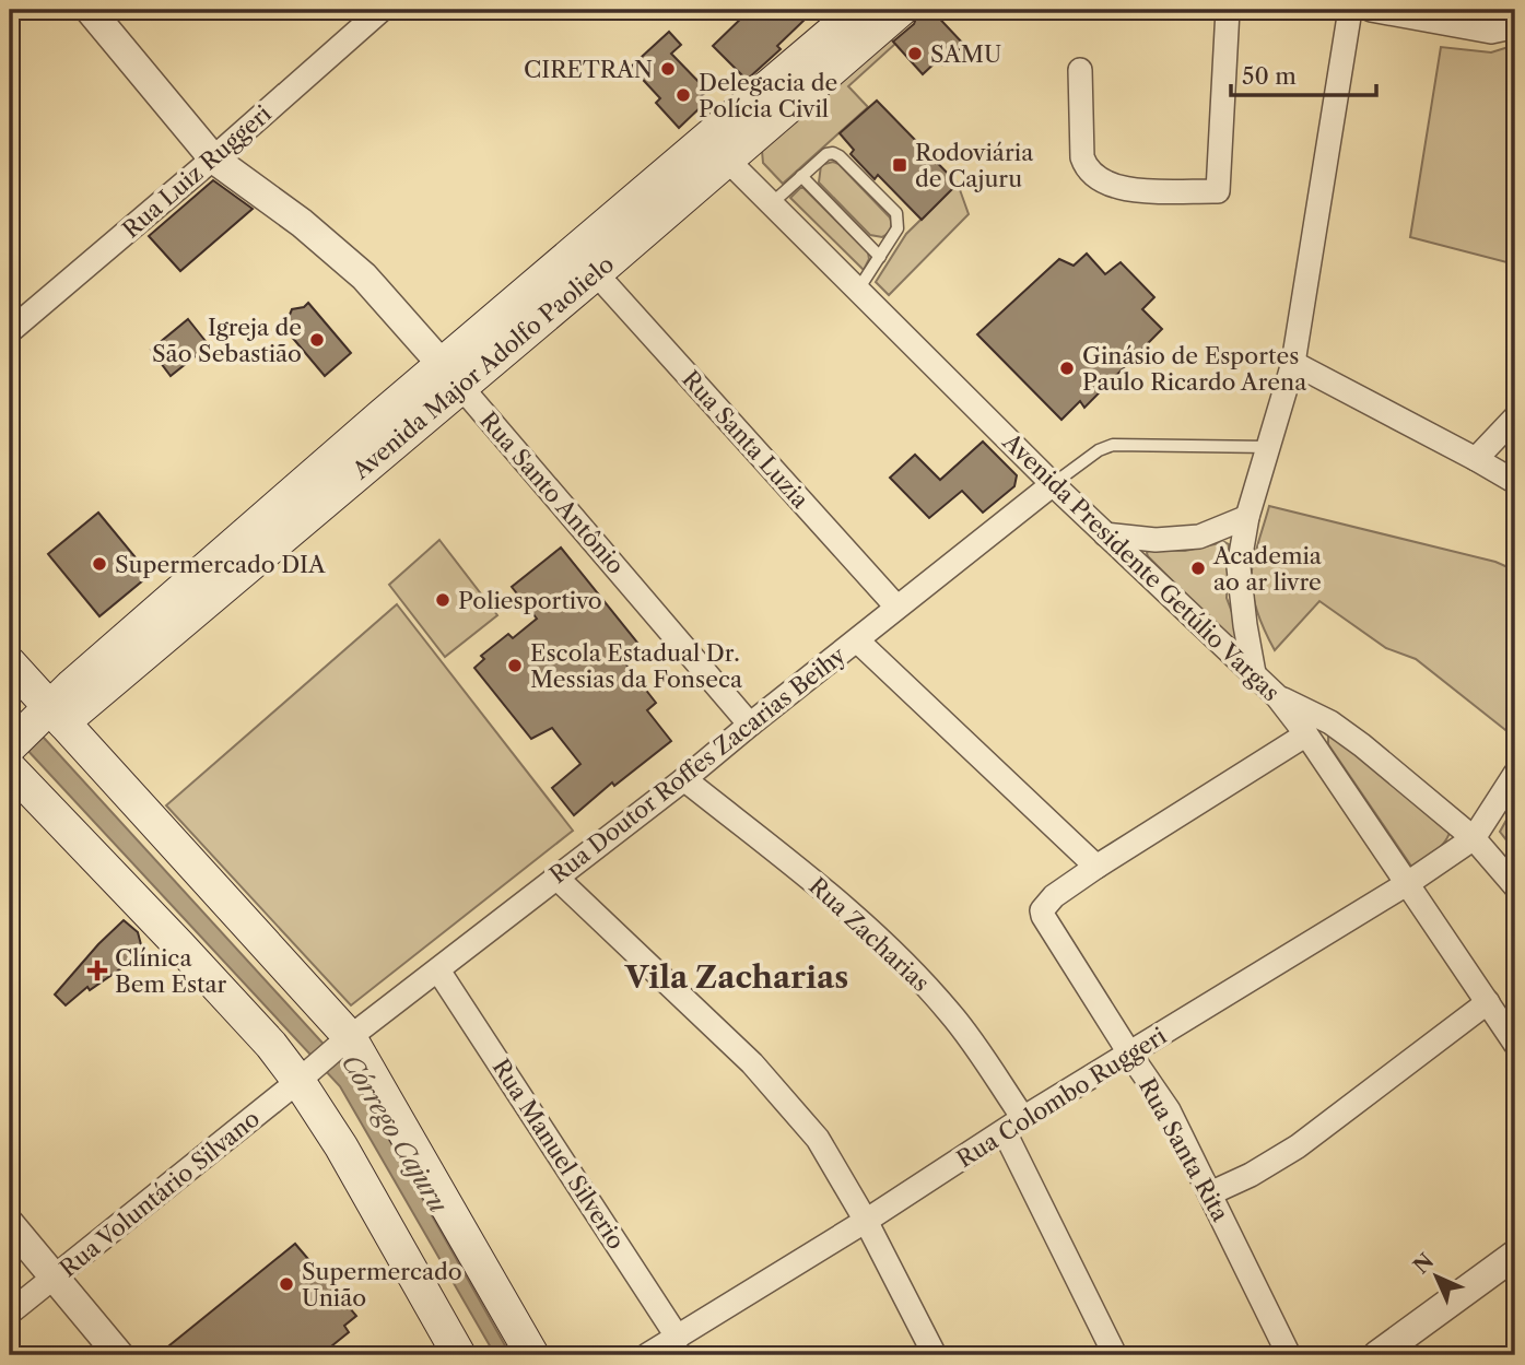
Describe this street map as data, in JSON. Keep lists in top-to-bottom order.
{
  "streets": {
    "main road": ["Avenida Major Adolfo Paolielo"],
    "street": [
      "Rua Luiz Ruggeri",
      "Rua Santa Luzia",
      "Rua Santo Antônio",
      "Avenida Presidente Getúlio Vargas",
      "Rua Doutor Roffes Zacarias Beihy",
      "Rua Zacharias",
      "Rua Colombo Ruggeri",
      "Rua Santa Rita",
      "Rua Manuel Silverio",
      "Rua Voluntário Silvano"
    ]
  },
  "crossings": [
    ["Rua Luiz Ruggeri", "Rua Santo Antônio"],
    ["Avenida Major Adolfo Paolielo", "Rua Santa Luzia"],
    ["Avenida Major Adolfo Paolielo", "Rua Santo Antônio"],
    ["Avenida Major Adolfo Paolielo", "Avenida Presidente Getúlio Vargas"],
    ["Rua Santa Luzia", "Rua Doutor Roffes Zacarias Beihy"],
    ["Rua Santo Antônio", "Rua Doutor Roffes Zacarias Beihy"],
    ["Avenida Presidente Getúlio Vargas", "Rua Doutor Roffes Zacarias Beihy"],
    ["Avenida Presidente Getúlio Vargas", "Rua Colombo Ruggeri"],
    ["Avenida Presidente Getúlio Vargas", "Rua Santa Rita"],
    ["Rua Doutor Roffes Zacarias Beihy", "Rua Zacharias"],
    ["Rua Doutor Roffes Zacarias Beihy", "Rua Manuel Silverio"],
    ["Rua Doutor Roffes Zacarias Beihy", "Rua Voluntário Silvano"],
    ["Rua Zacharias", "Rua Colombo Ruggeri"],
    ["Rua Colombo Ruggeri", "Rua Santa Rita"],
    ["Rua Colombo Ruggeri", "Rua Manuel Silverio"]
  ],
  "districts": ["Vila Zacharias"],
  "water": ["Córrego Cajuru"],
  "places": {
    "other": [
      "SAMU",
      "CIRETRAN",
      "Delegacia de Polícia Civil",
      "Igreja de São Sebastião",
      "Ginásio de Esportes Paulo Ricardo Arena",
      "Supermercado DIA",
      "Academia ao ar livre",
      "Poliesportivo",
      "Escola Estadual Dr. Messias da Fonseca",
      "Supermercado União"
    ],
    "transit": ["Rodoviária de Cajuru"],
    "health": ["Clínica Bem Estar"]
  },
  "scale_bar": "50 m",
  "north": "top left"
}
